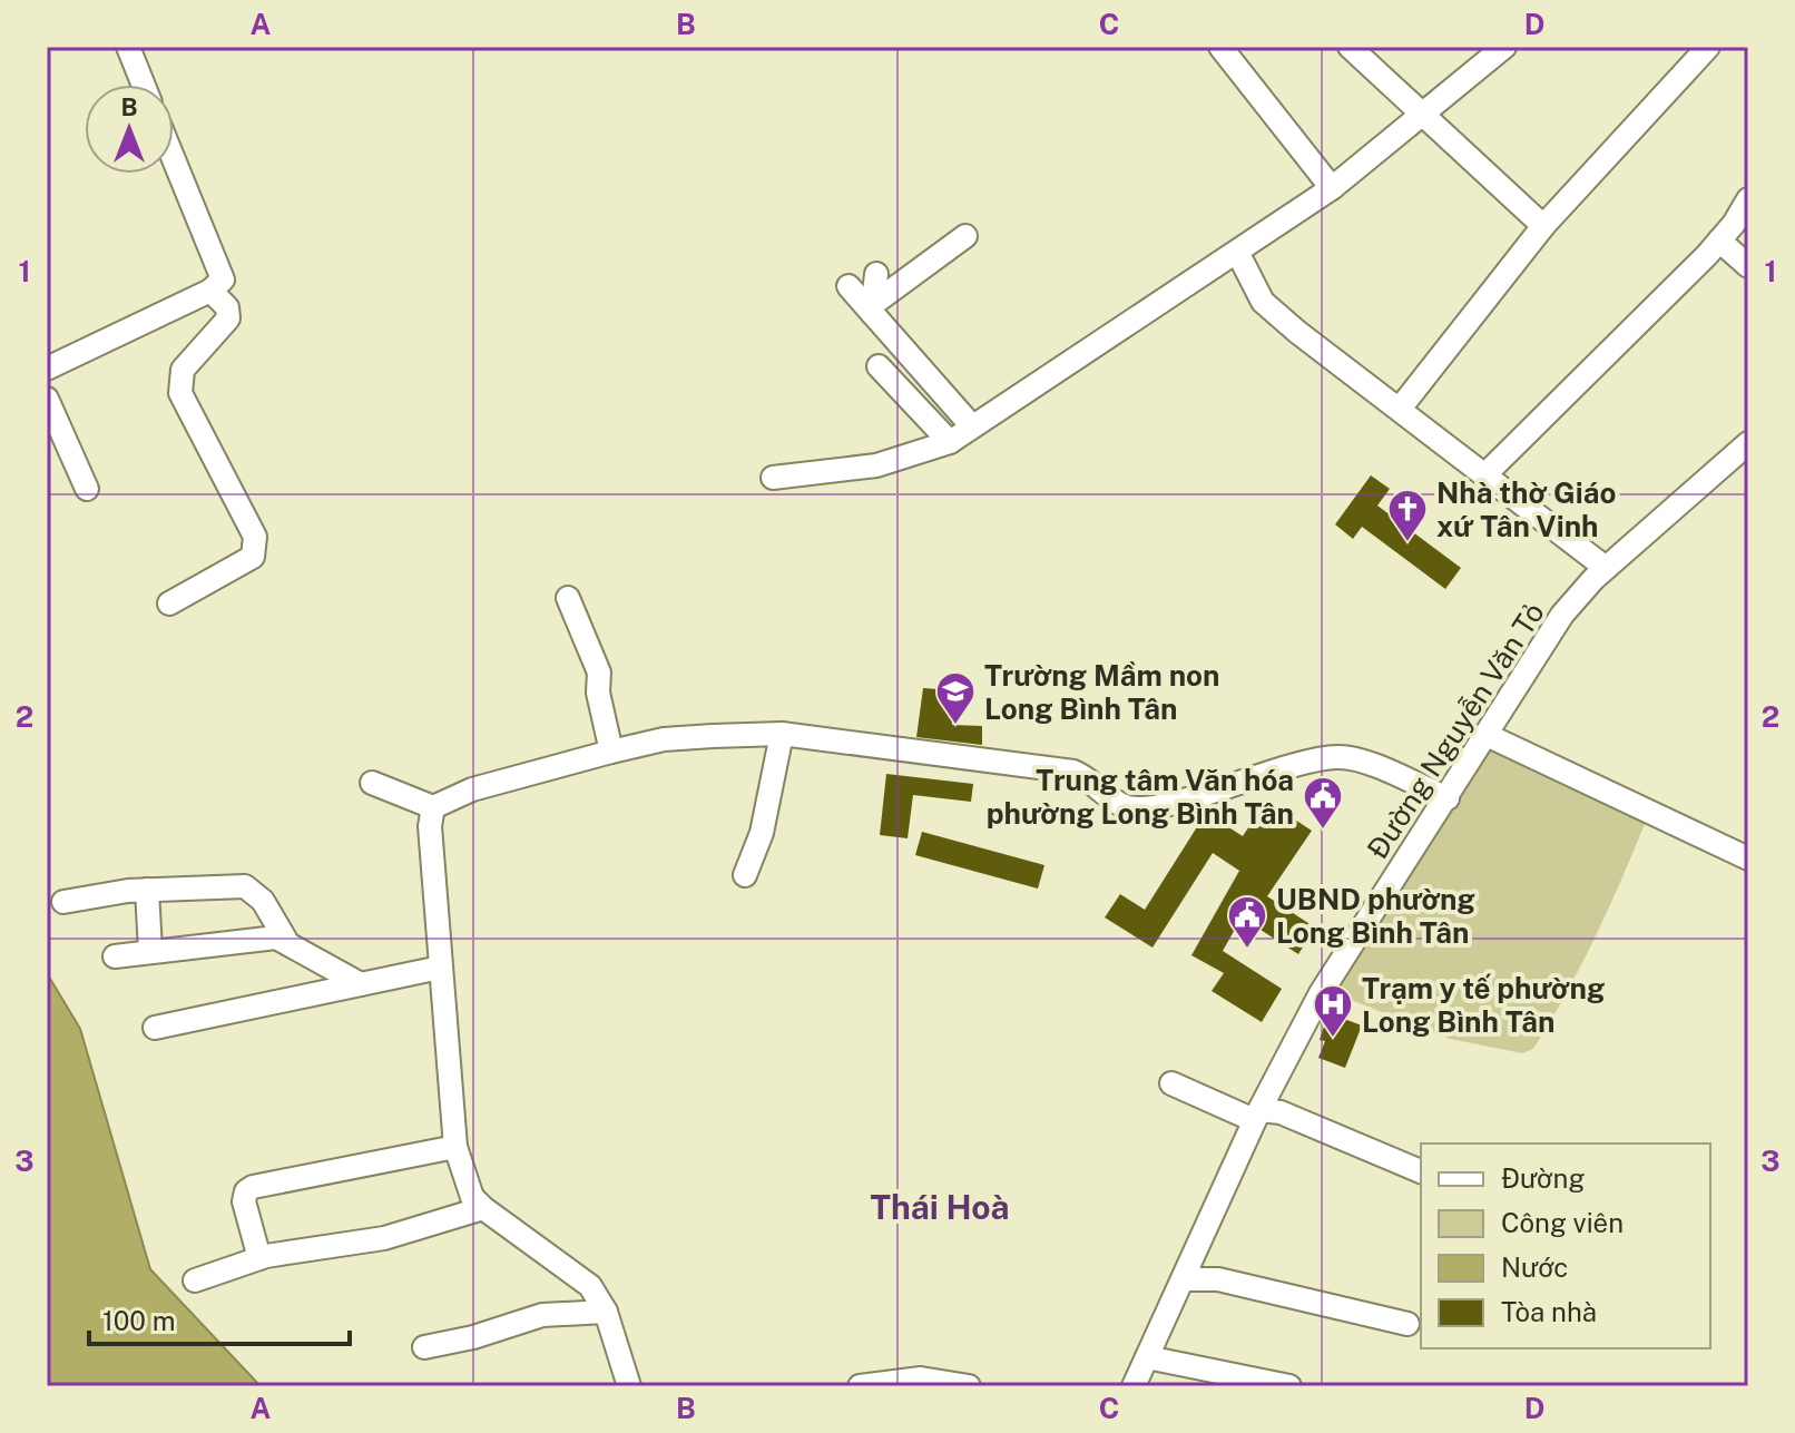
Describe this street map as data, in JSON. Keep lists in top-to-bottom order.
{
  "streets": {
    "street": ["Đường Nguyễn Văn Tỏ"]
  },
  "districts": ["Thái Hoà"],
  "places": {
    "church": ["Nhà thờ Giáo xứ Tân Vinh"],
    "school or university": ["Trường Mầm non Long Bình Tân"],
    "public building": ["Trung tâm Văn hóa phường Long Bình Tân", "UBND phường Long Bình Tân"],
    "hospital": ["Trạm y tế phường Long Bình Tân"]
  },
  "legend": [
    "Đường",
    "Công viên",
    "Nước",
    "Tòa nhà"
  ],
  "scale_bar": "100 m",
  "north": "top",
  "grid": {
    "columns": [
      "A",
      "B",
      "C",
      "D"
    ],
    "rows": ["1", "2", "3"]
  }
}
